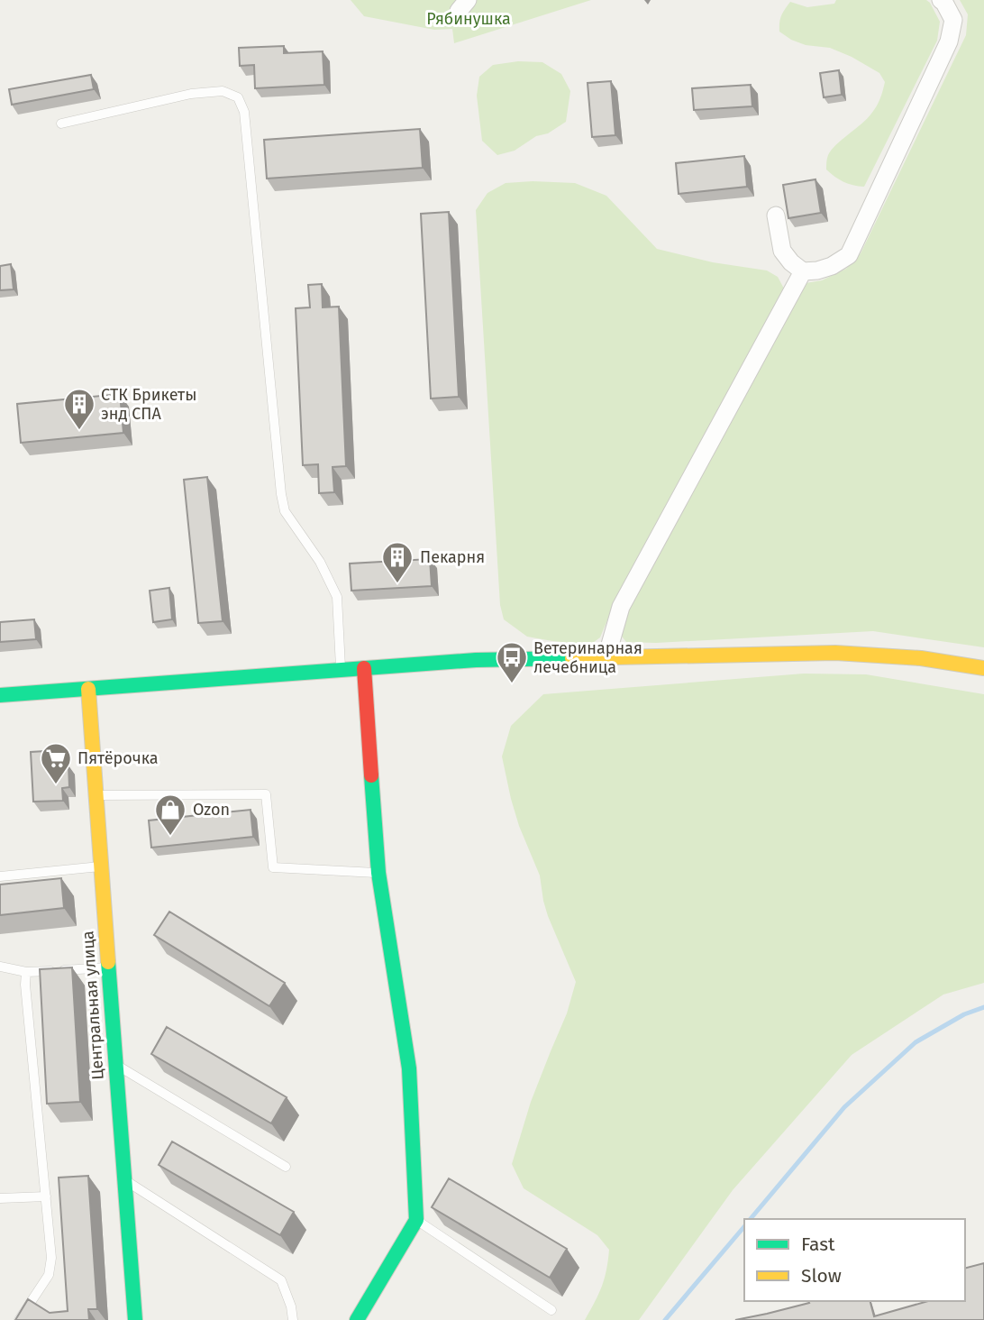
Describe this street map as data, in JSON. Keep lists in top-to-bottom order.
{
  "streets": {
    "street": ["Центральная улица"]
  },
  "parks": ["Рябинушка"],
  "places": {
    "building": ["СТК Брикеты энд СПА", "Пекарня"],
    "bus stop": ["Ветеринарная лечебница"],
    "supermarket": ["Пятёрочка"],
    "shop": ["Ozon"]
  },
  "legend": ["Fast", "Slow"]
}
